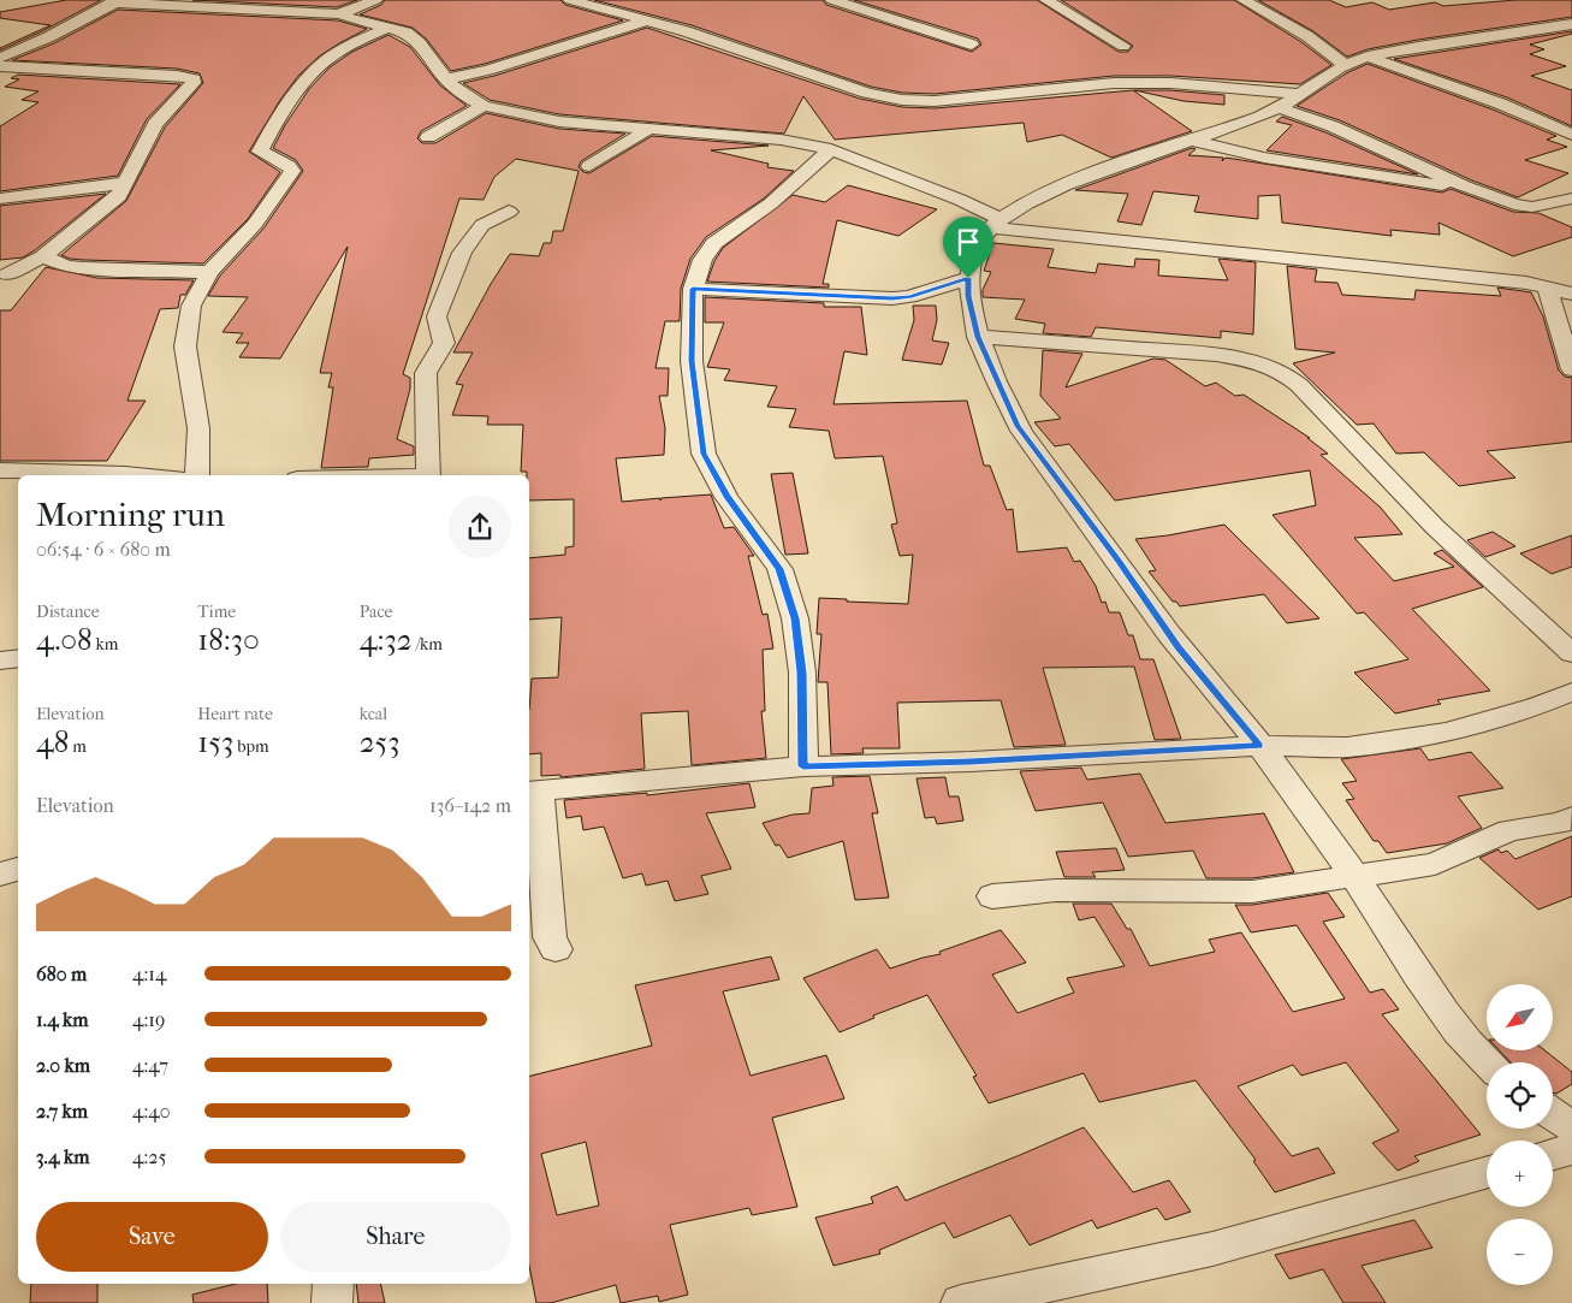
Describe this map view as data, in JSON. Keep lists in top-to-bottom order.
{
  "north": "bottom left",
  "page": {
    "heading": ["Morning run", "06:54 · 6 × 680 m"],
    "stats": [
      ["Distance", "4.08 km"],
      ["Time", "18:30"],
      ["Pace", "4:32 /km"],
      ["Elevation", "48 m"],
      ["Heart rate", "153 bpm"],
      ["kcal", "253"]
    ],
    "chart": ["Elevation", "136–142 m"],
    "list": [
      {
        "name": "680 m",
        "note": "4:14"
      },
      {
        "name": "1.4 km",
        "note": "4:19"
      },
      {
        "name": "2.0 km",
        "note": "4:47"
      },
      {
        "name": "2.7 km",
        "note": "4:40"
      },
      {
        "name": "3.4 km",
        "note": "4:25"
      }
    ],
    "map_buttons": ["+", "−"],
    "buttons": ["Save", "Share"]
  }
}
